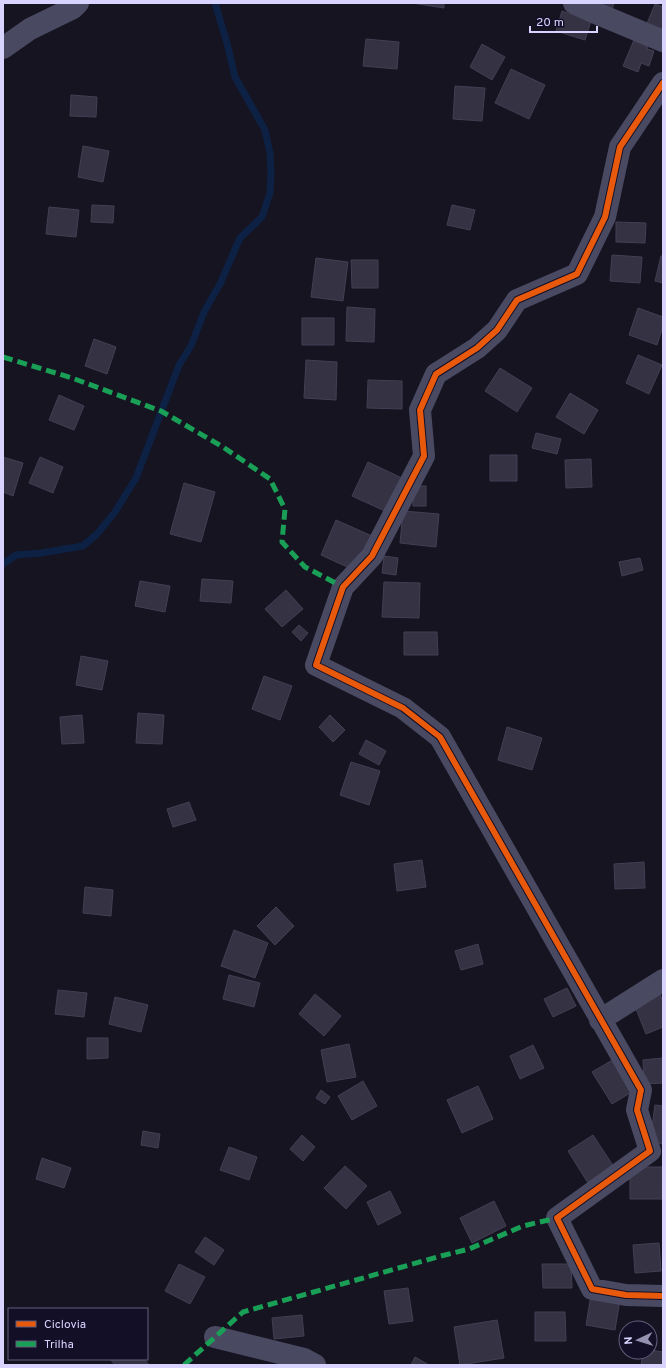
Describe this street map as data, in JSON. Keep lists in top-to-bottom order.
{
  "legend": ["Ciclovia", "Trilha"],
  "scale_bar": "20 m",
  "north": "left"
}
